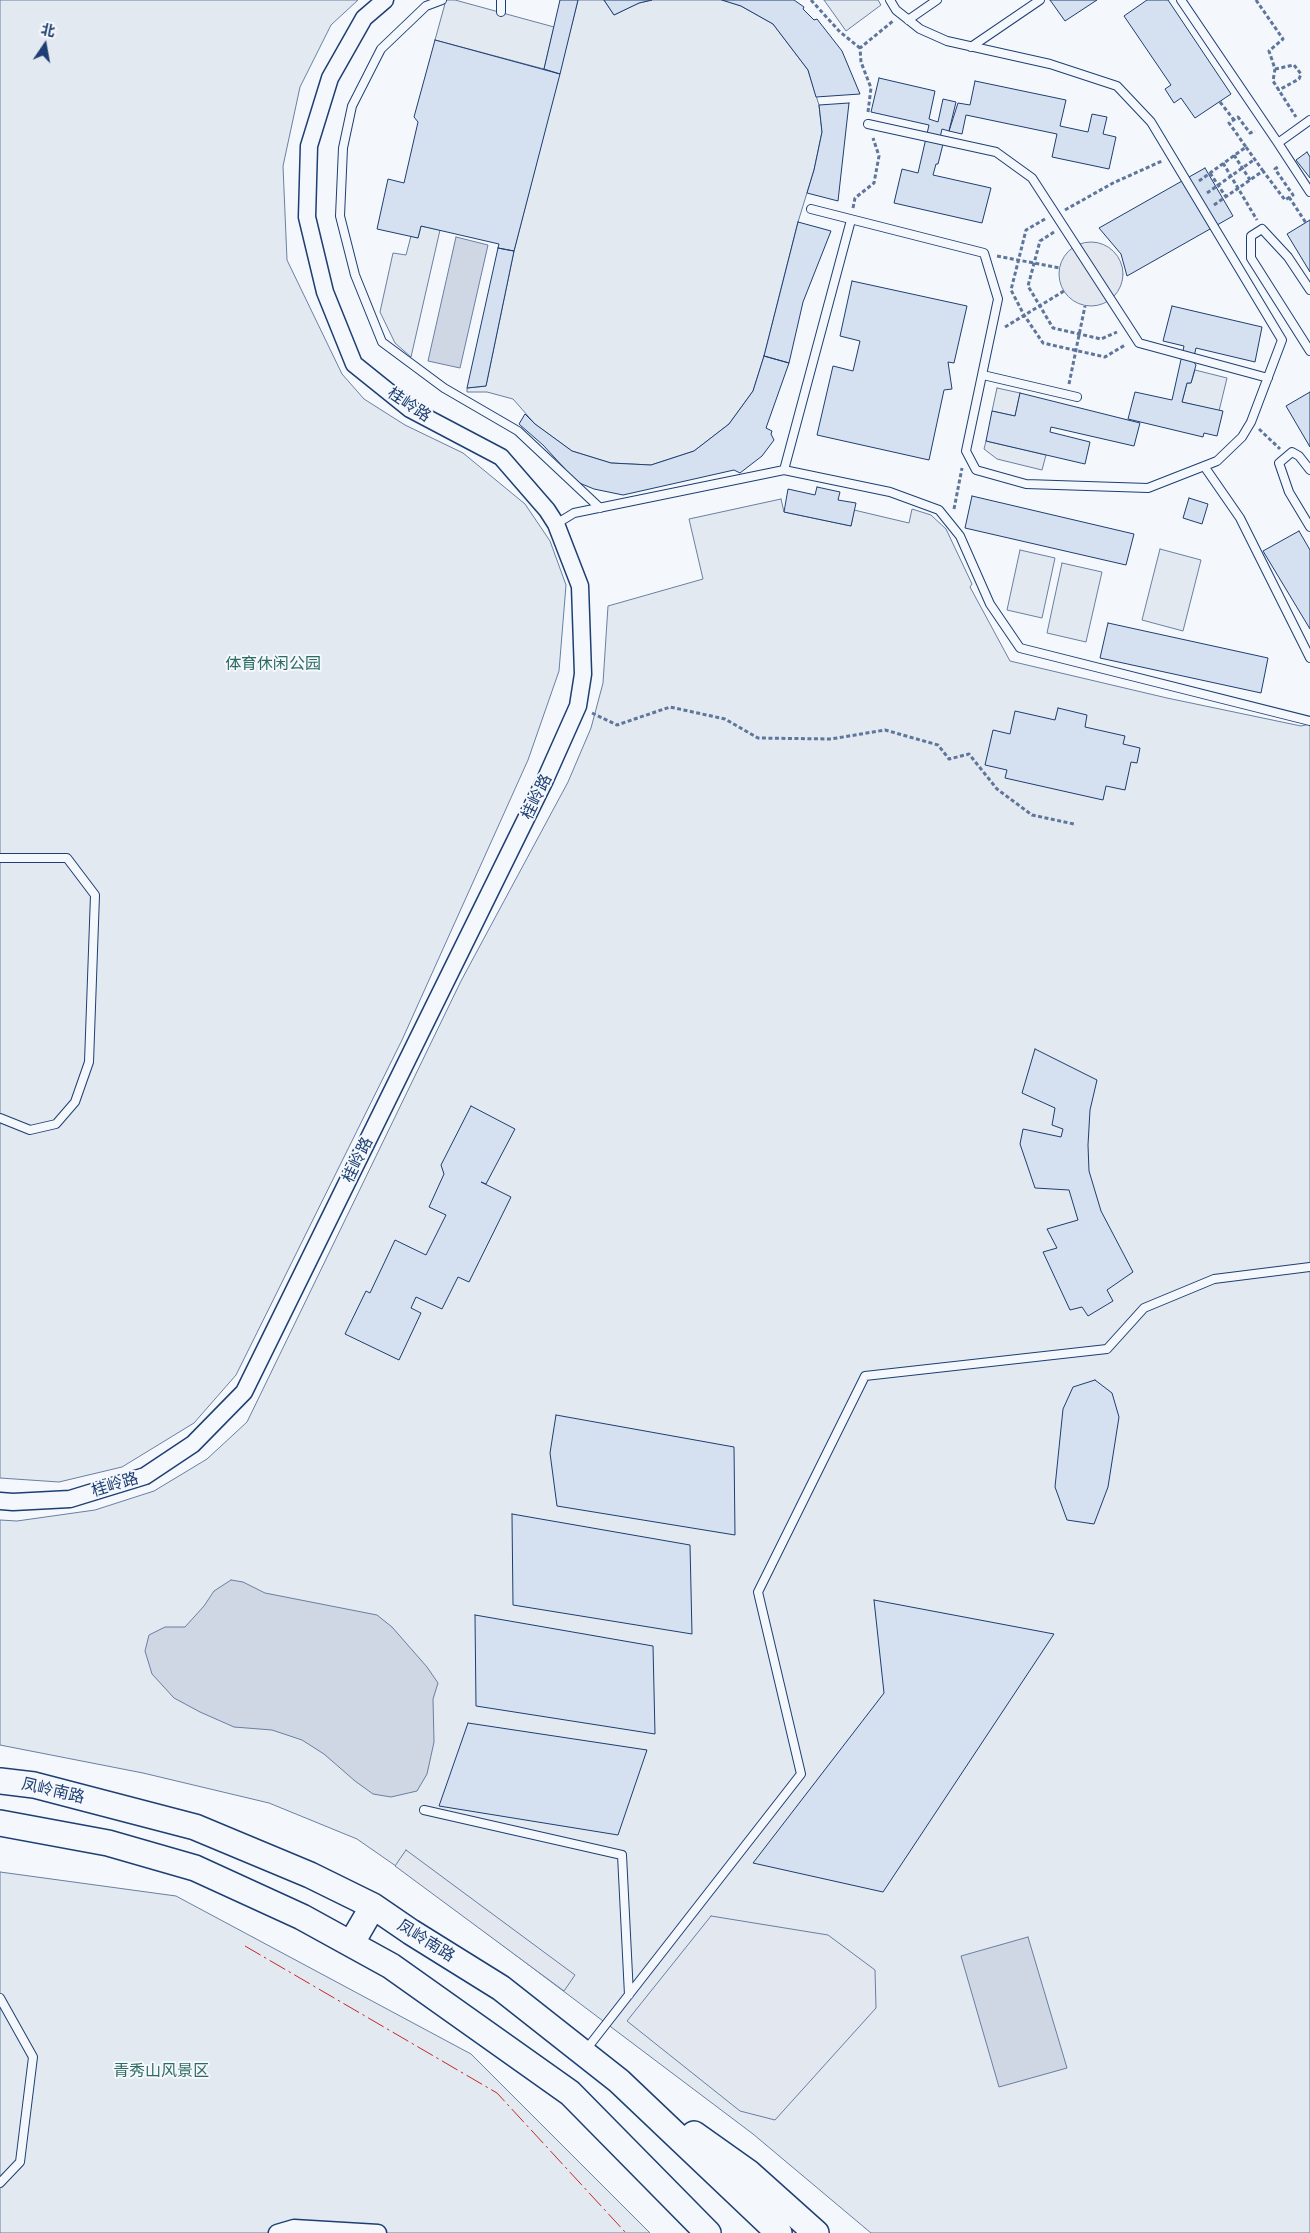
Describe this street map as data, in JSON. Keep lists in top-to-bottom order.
{
  "streets": {
    "main road": ["凤岭南路"],
    "street": ["桂岭路"]
  },
  "parks": ["体育休闲公园", "青秀山风景区"],
  "north": "top"
}
